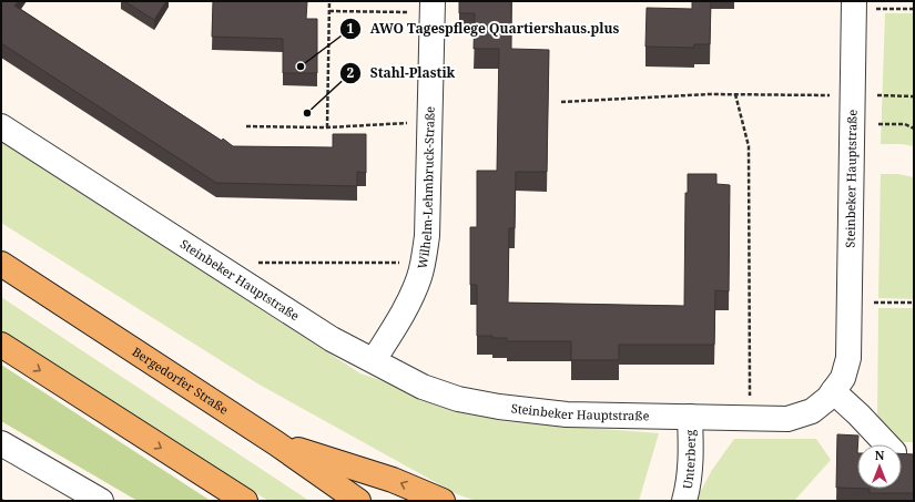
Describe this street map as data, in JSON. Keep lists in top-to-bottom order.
{
  "streets": {
    "main road": ["Bergedorfer Straße"],
    "street": ["Steinbeker Hauptstraße", "Wilhelm-Lehmbruck-Straße", "Unterberg"]
  },
  "crossings": [
    ["Steinbeker Hauptstraße", "Wilhelm-Lehmbruck-Straße"],
    ["Steinbeker Hauptstraße", "Unterberg"]
  ],
  "places": ["AWO Tagespflege Quartiershaus.plus", "Stahl-Plastik"],
  "north": "top"
}
